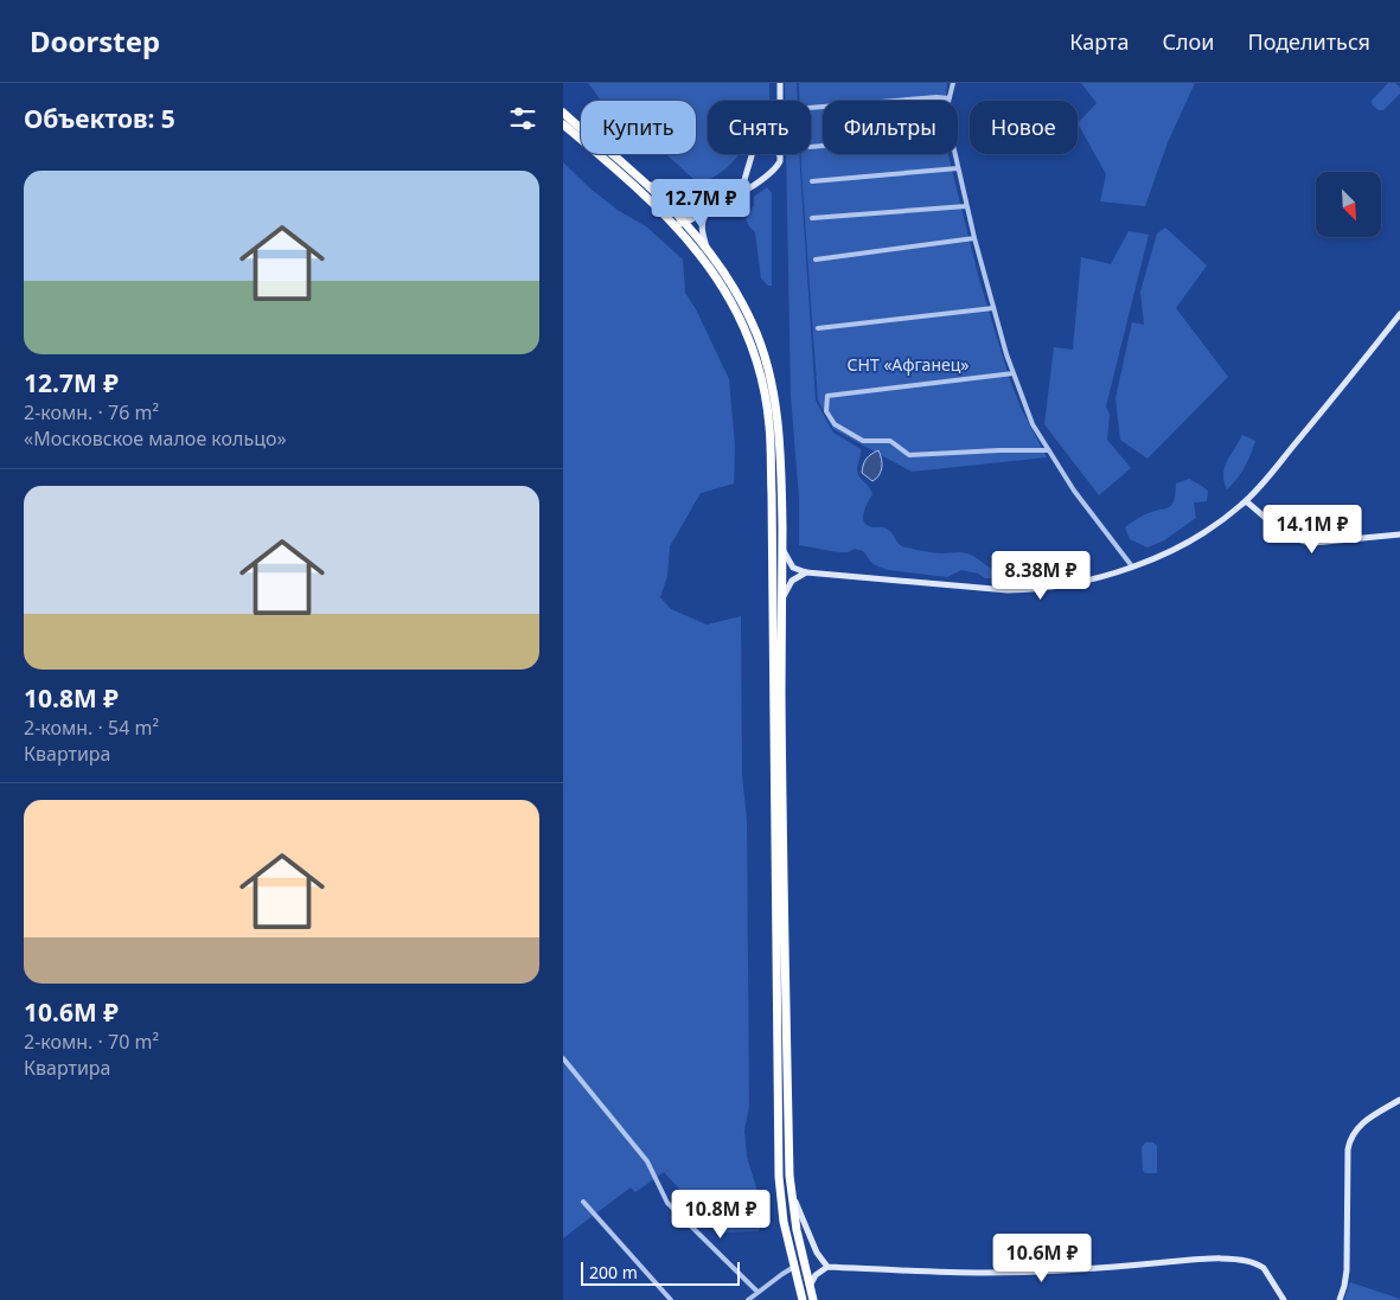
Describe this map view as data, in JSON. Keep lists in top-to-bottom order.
{
  "parks": ["СНТ «Афганец»"],
  "scale_bar": "200 m",
  "north": "bottom right",
  "page": {
    "header": "Doorstep",
    "nav": ["Карта", "Слои", "Поделиться"],
    "heading": "Объектов: 5",
    "chip": [
      "Купить",
      "Снять",
      "Фильтры",
      "Новое"
    ],
    "list": [
      {
        "name": "12.7M ₽",
        "note": "2-комн. · 76 m² · «Московское малое кольцо»"
      },
      {
        "name": "10.8M ₽",
        "note": "2-комн. · 54 m² · Квартира"
      },
      {
        "name": "10.6M ₽",
        "note": "2-комн. · 70 m² · Квартира"
      }
    ],
    "price": [
      "12.7M ₽",
      "14.1M ₽",
      "8.38M ₽",
      "10.8M ₽",
      "10.6M ₽"
    ],
    "scale": "200 m"
  }
}
